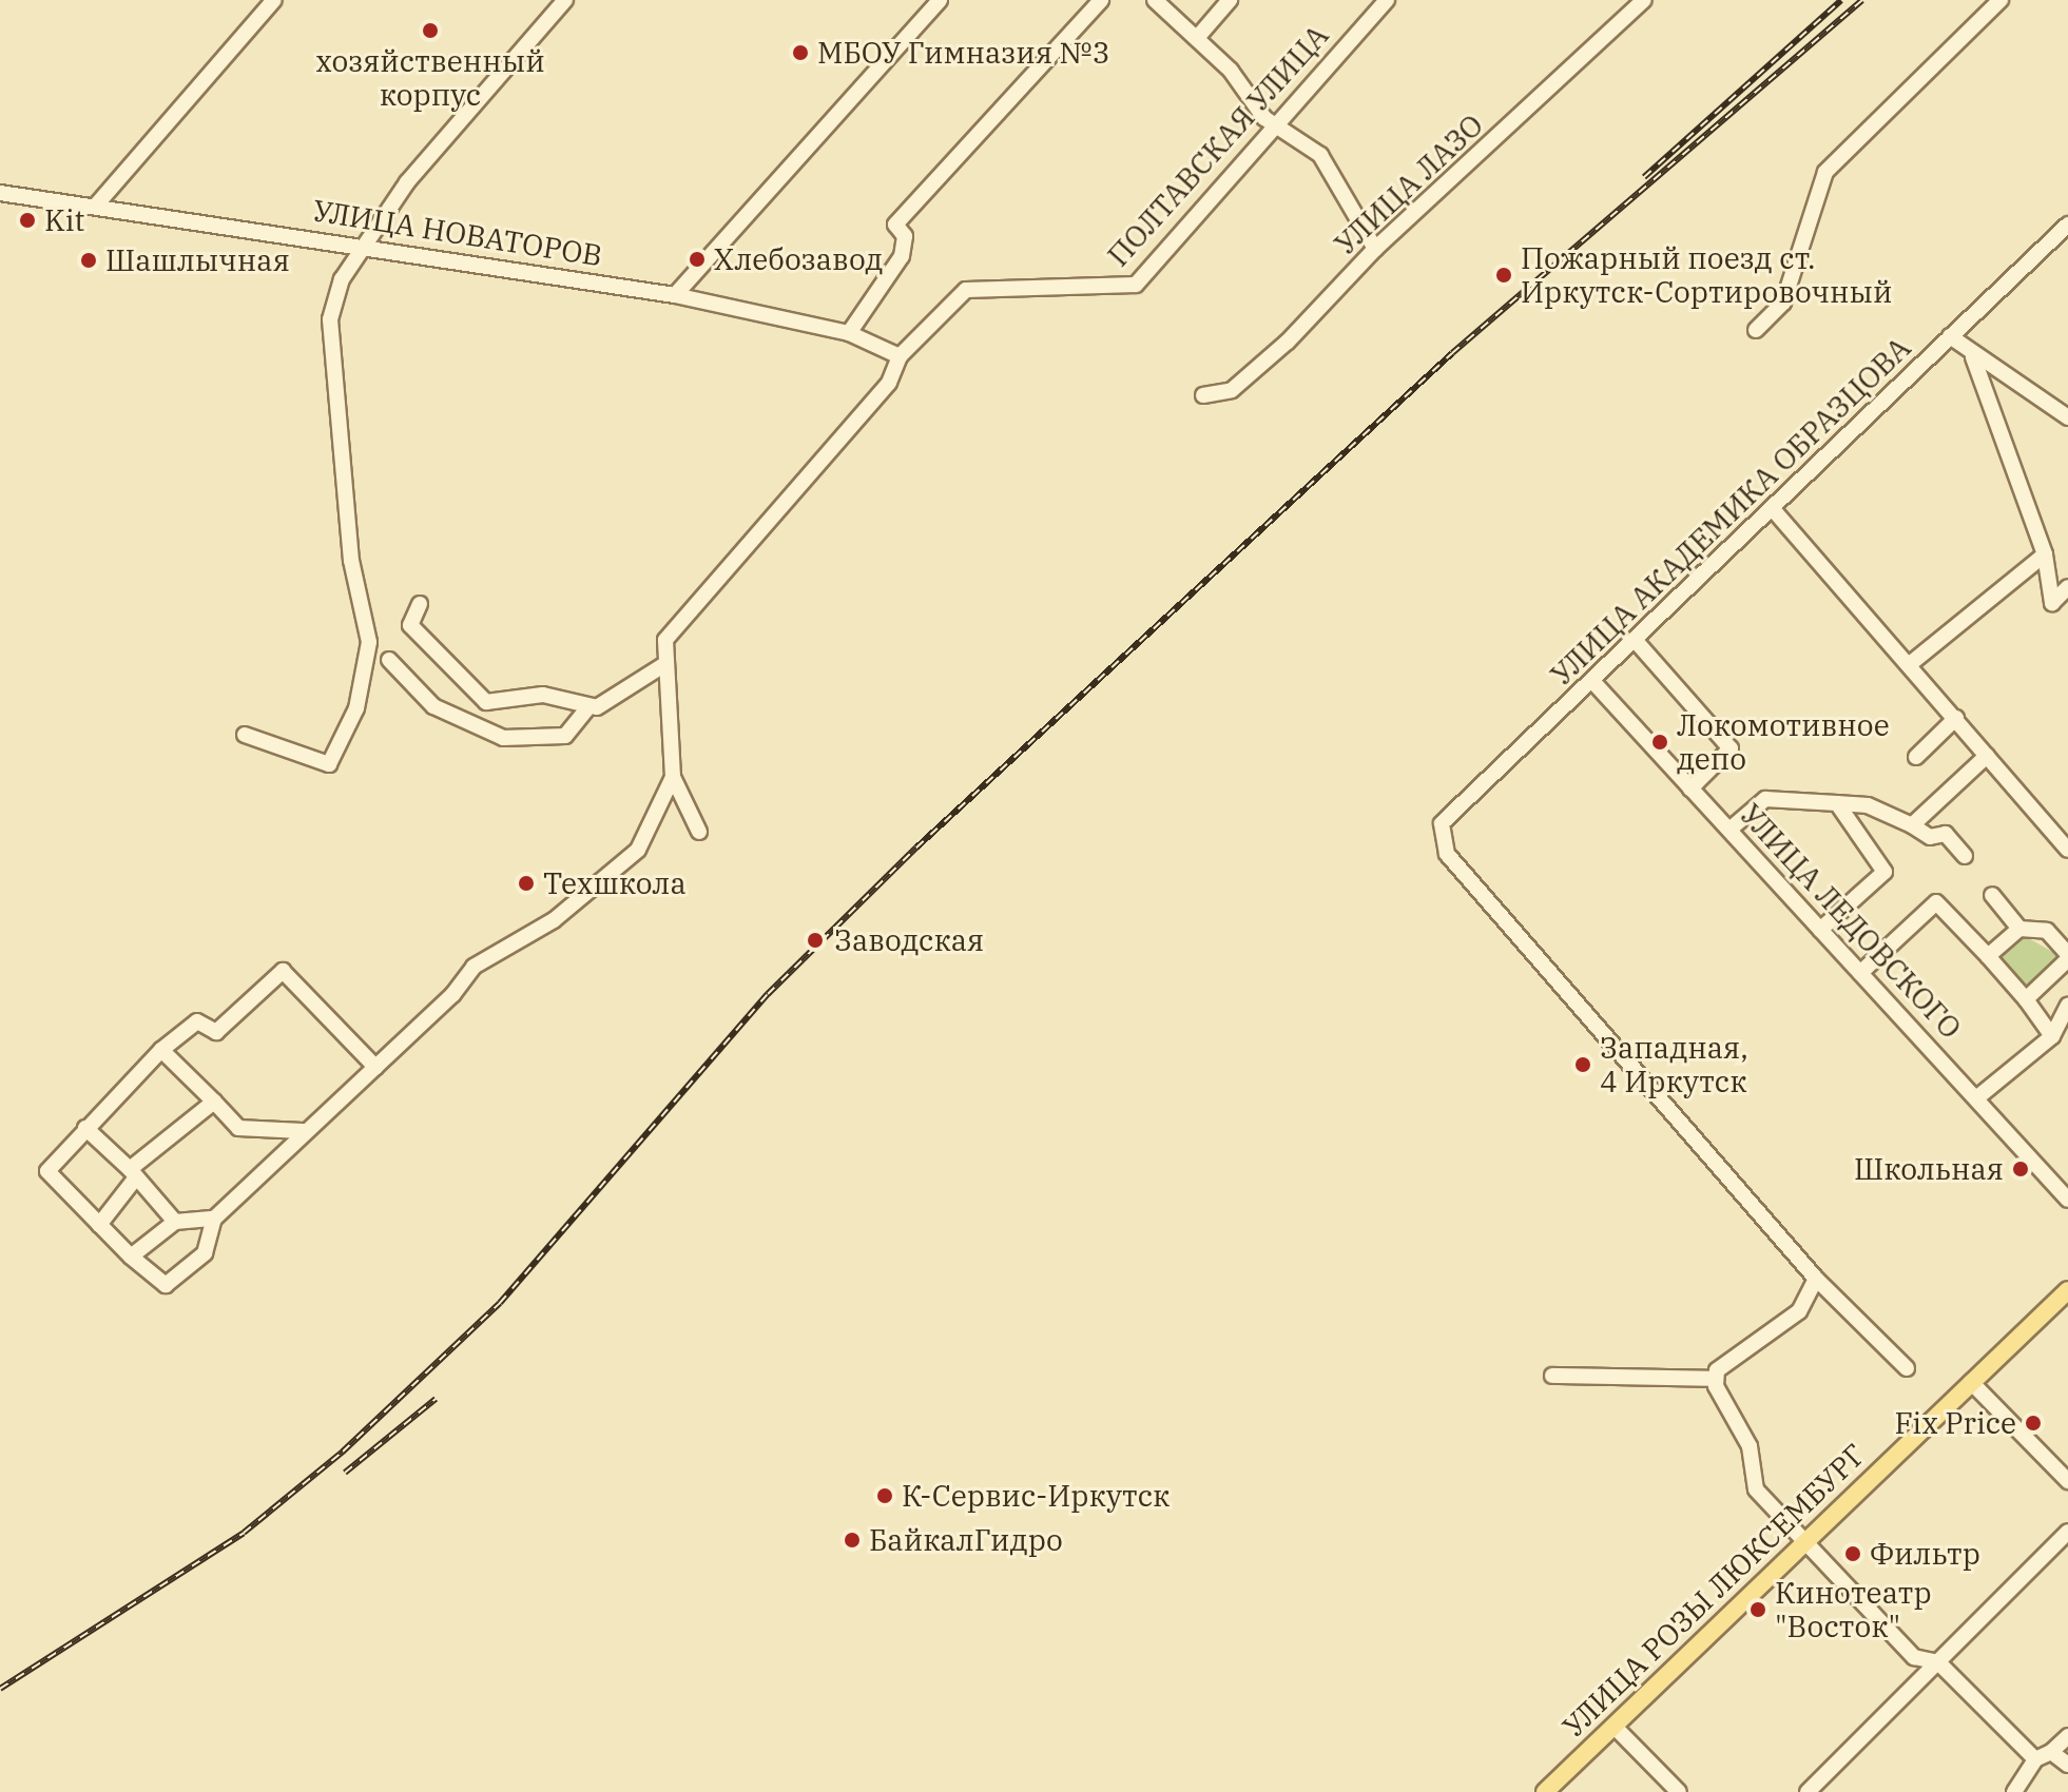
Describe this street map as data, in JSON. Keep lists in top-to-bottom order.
{
  "streets": {
    "main road": ["УЛИЦА РОЗЫ ЛЮКСЕМБУРГ"],
    "street": [
      "ПОЛТАВСКАЯ УЛИЦА",
      "УЛИЦА ЛАЗО",
      "УЛИЦА НОВАТОРОВ",
      "УЛИЦА АКАДЕМИКА ОБРАЗЦОВА",
      "УЛИЦА ЛЕДОВСКОГО"
    ]
  },
  "crossings": [
    ["ПОЛТАВСКАЯ УЛИЦА", "УЛИЦА НОВАТОРОВ"],
    ["УЛИЦА АКАДЕМИКА ОБРАЗЦОВА", "УЛИЦА ЛЕДОВСКОГО"]
  ],
  "places": [
    "хозяйственный корпус",
    "МБОУ Гимназия №3",
    "Kit",
    "Хлебозавод",
    "Шашлычная",
    "Пожарный поезд ст. Иркутск-Сортировочный",
    "Локомотивное депо",
    "Техшкола",
    "Заводская",
    "Западная, 4 Иркутск",
    "Школьная",
    "Fix Price",
    "К-Сервис-Иркутск",
    "БайкалГидро",
    "Фильтр",
    "Кинотеатр \"Восток\""
  ]
}
